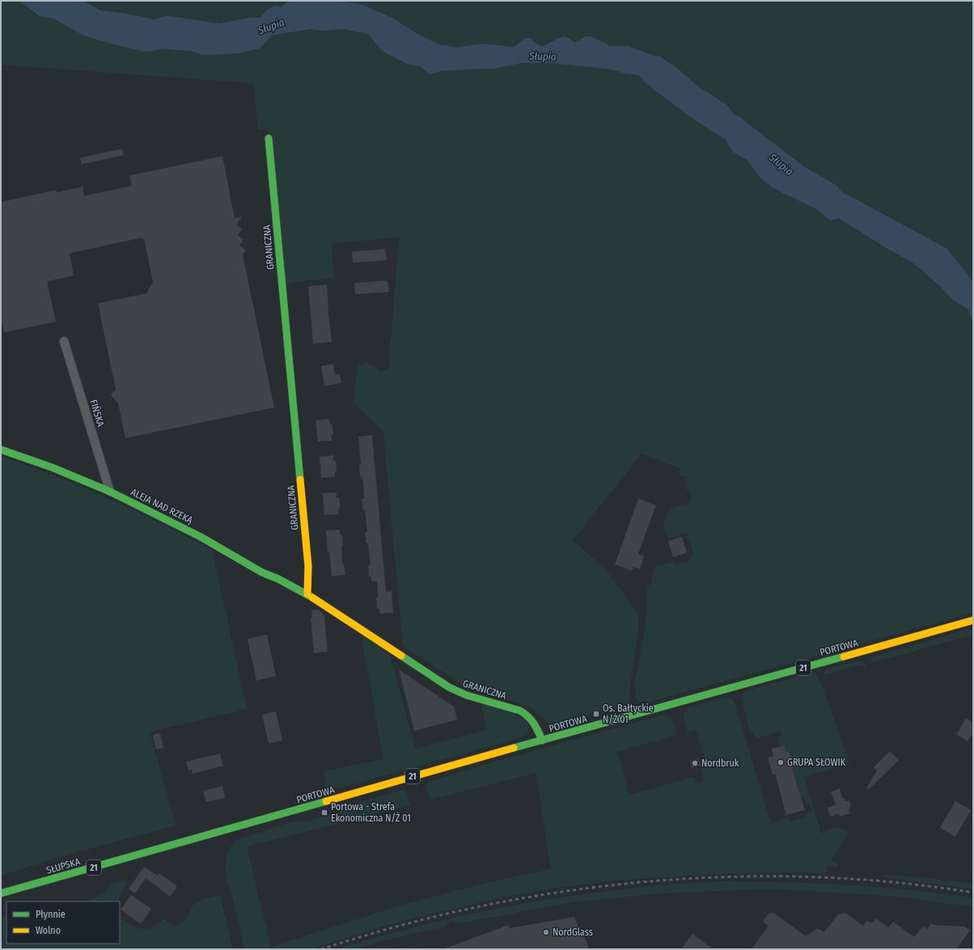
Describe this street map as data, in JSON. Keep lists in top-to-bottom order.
{
  "streets": {
    "street": [
      "GRANICZNA",
      "FIŃSKA",
      "ALEJA NAD RZEKĄ",
      "PORTOWA",
      "21",
      "SŁUPSKA"
    ]
  },
  "crossings": [
    ["GRANICZNA", "ALEJA NAD RZEKĄ"],
    ["GRANICZNA", "PORTOWA"],
    ["FIŃSKA", "ALEJA NAD RZEKĄ"],
    ["PORTOWA", "SŁUPSKA"]
  ],
  "water": ["Słupia"],
  "places": {
    "transit": ["Os. Bałtyckie N/Ż 01", "Portowa - Strefa Ekonomiczna N/Ż 01"],
    "other": ["GRUPA SŁOWIK", "Nordbruk", "NordGlass"]
  },
  "legend": ["Płynnie", "Wolno"]
}
